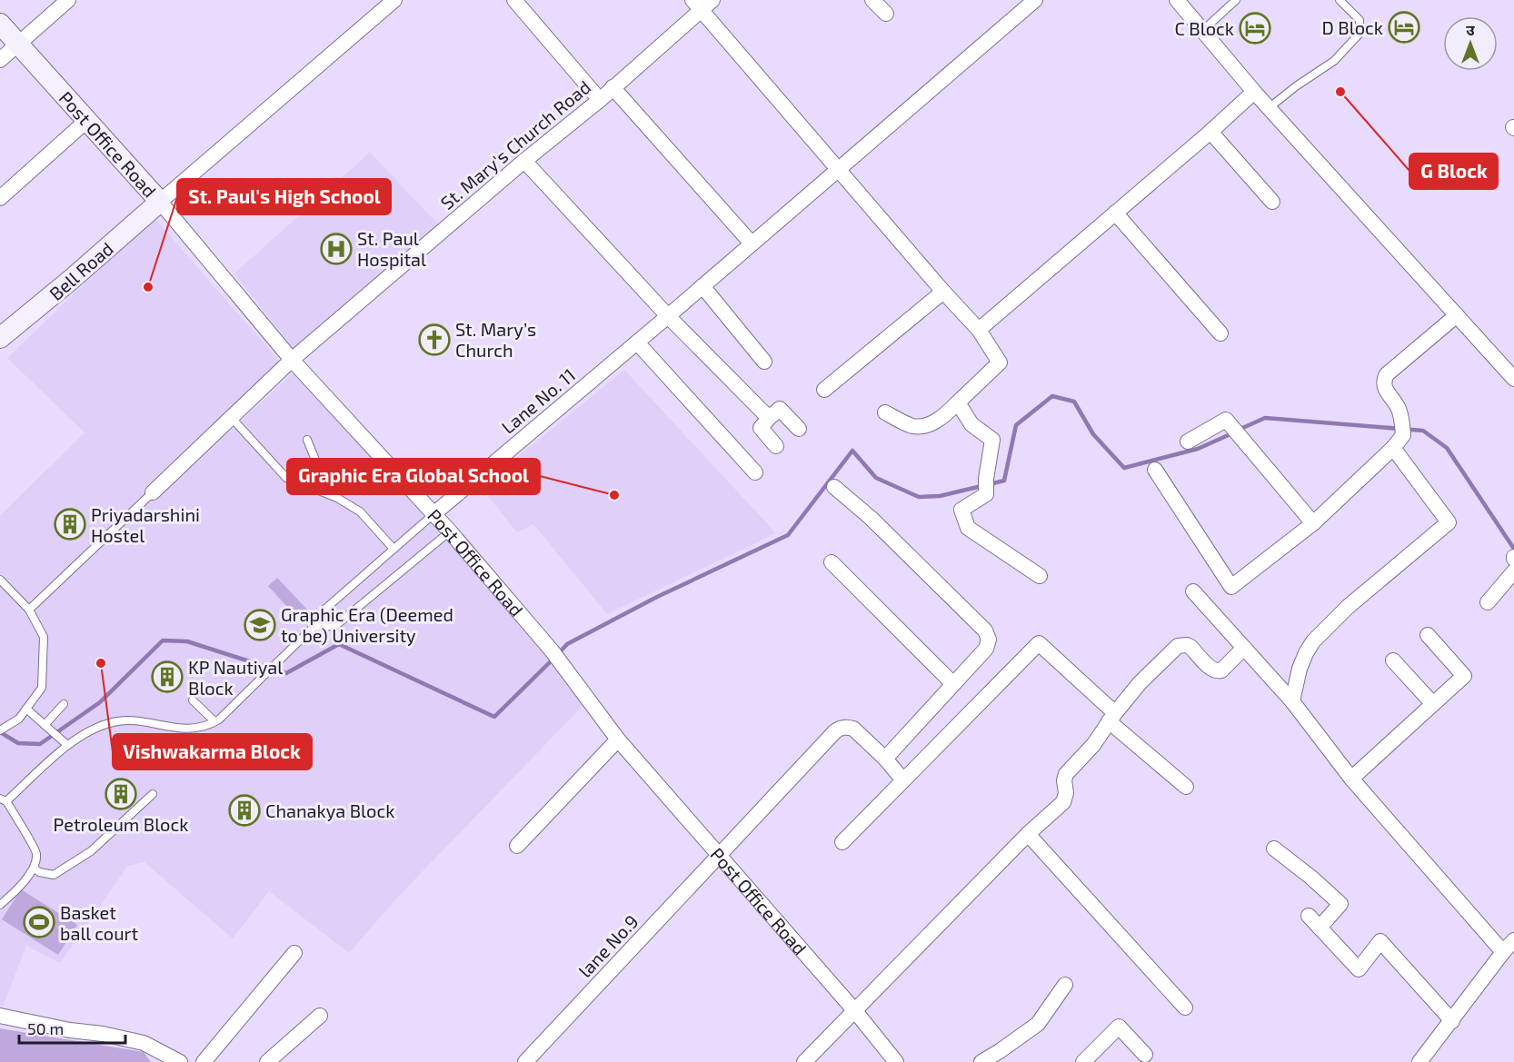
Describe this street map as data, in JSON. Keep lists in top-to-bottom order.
{
  "streets": {
    "street": [
      "St. Mary's Church Road",
      "Post Office Road",
      "Bell Road",
      "Lane No. 11",
      "lane No.9"
    ]
  },
  "crossings": [
    ["St. Mary's Church Road", "Post Office Road"],
    ["Post Office Road", "Bell Road"],
    ["Post Office Road", "Lane No. 11"],
    ["Post Office Road", "lane No.9"]
  ],
  "places": {
    "hotel": ["D Block", "C Block"],
    "other": [
      "G Block",
      "St. Paul's High School",
      "Graphic Era Global School",
      "Vishwakarma Block"
    ],
    "hospital": ["St. Paul Hospital"],
    "church": ["St. Mary’s Church"],
    "building": [
      "Priyadarshini Hostel",
      "KP Nautiyal Block",
      "Petroleum Block",
      "Chanakya Block"
    ],
    "school or university": ["Graphic Era (Deemed to be) University"],
    "sports": ["Basket ball court"]
  },
  "scale_bar": "50 m",
  "north": "top"
}
